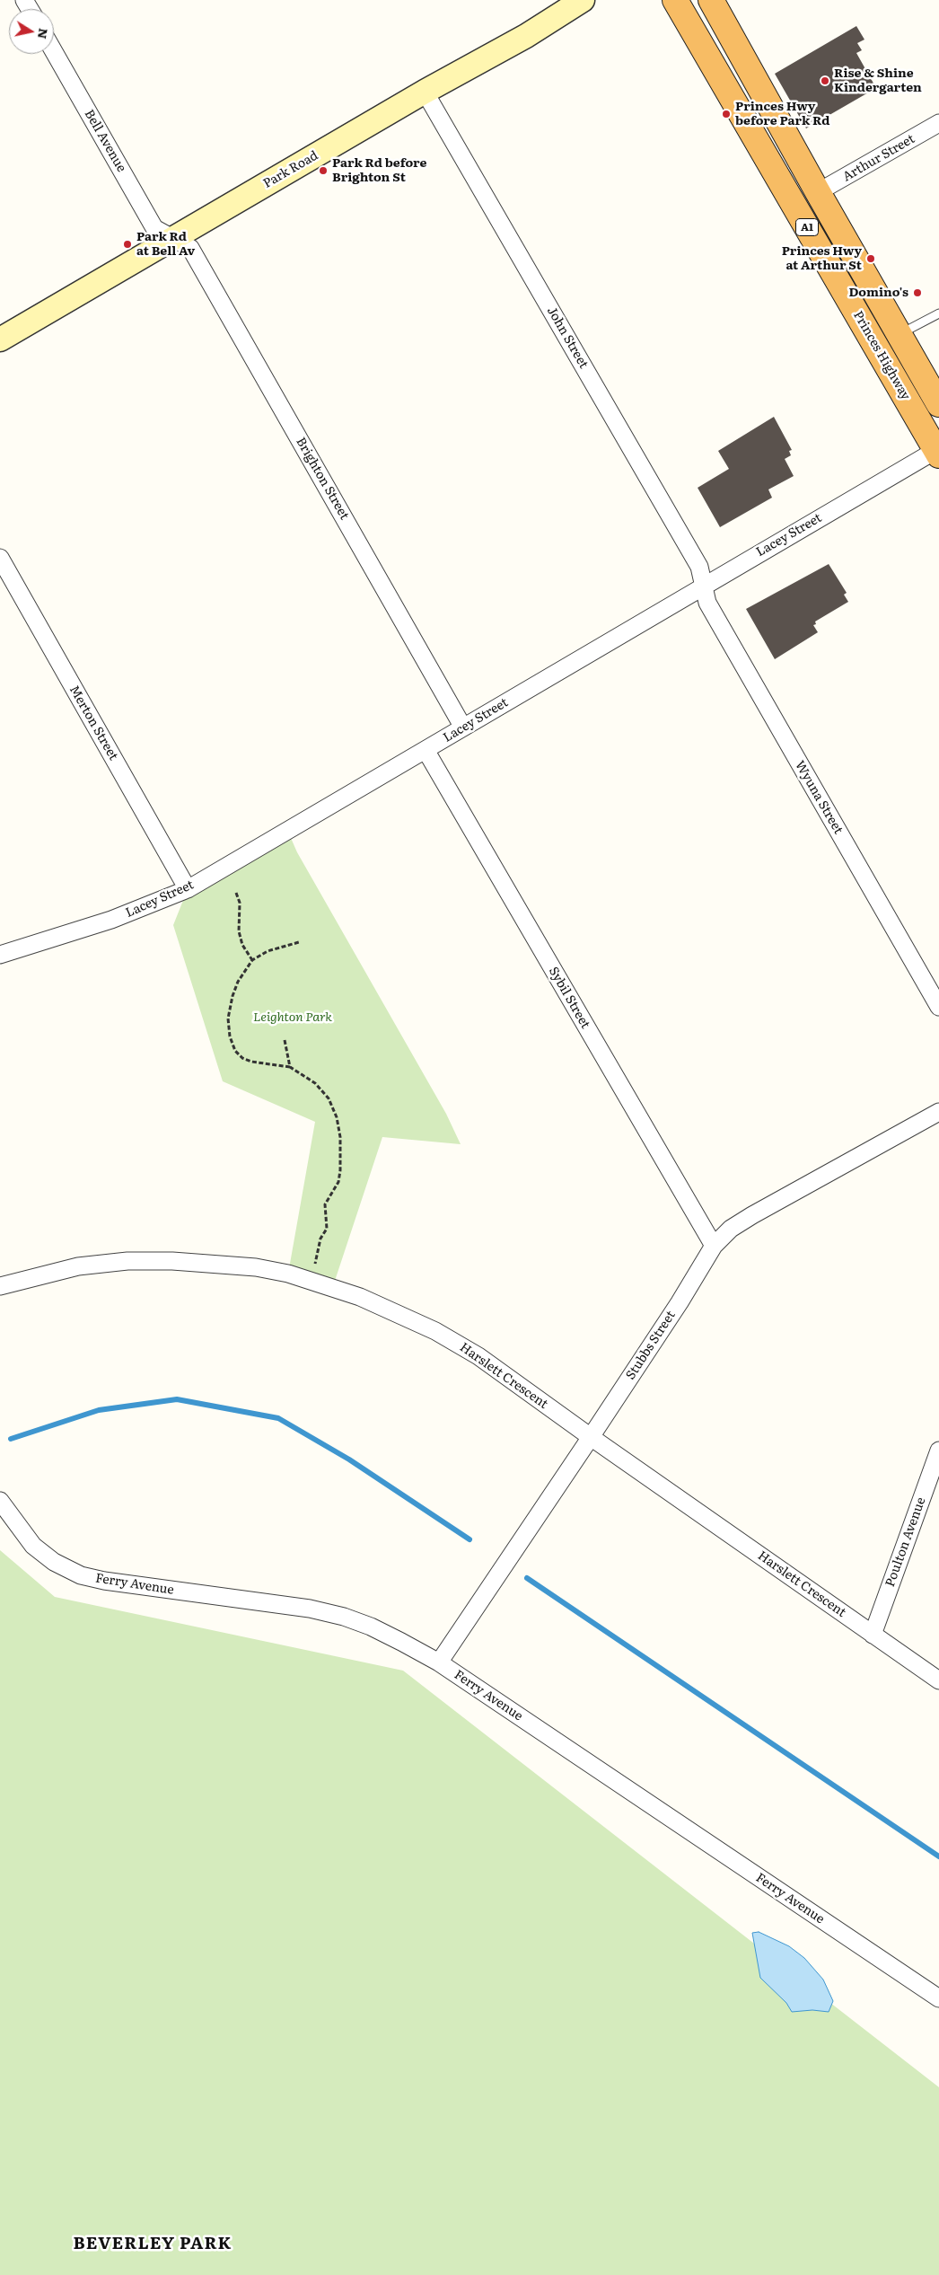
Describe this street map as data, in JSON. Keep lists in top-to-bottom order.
{
  "streets": {
    "highway": ["A1", "Princes Highway"],
    "main road": ["Park Road"],
    "street": [
      "Bell Avenue",
      "Arthur Street",
      "John Street",
      "Brighton Street",
      "Lacey Street",
      "Merton Street",
      "Wyuna Street",
      "Sybil Street",
      "Stubbs Street",
      "Harslett Crescent",
      "Poulton Avenue",
      "Ferry Avenue"
    ]
  },
  "crossings": [
    ["Bell Avenue", "Park Road"],
    ["Bell Avenue", "Brighton Street"],
    ["Arthur Street", "Princes Highway"],
    ["Park Road", "John Street"],
    ["Park Road", "Brighton Street"],
    ["John Street", "Lacey Street"],
    ["John Street", "Wyuna Street"],
    ["Princes Highway", "Lacey Street"],
    ["Brighton Street", "Lacey Street"],
    ["Lacey Street", "Merton Street"],
    ["Lacey Street", "Wyuna Street"],
    ["Lacey Street", "Sybil Street"],
    ["Sybil Street", "Stubbs Street"],
    ["Stubbs Street", "Harslett Crescent"],
    ["Stubbs Street", "Ferry Avenue"],
    ["Harslett Crescent", "Poulton Avenue"]
  ],
  "districts": ["BEVERLEY PARK"],
  "parks": ["Leighton Park"],
  "places": [
    "Rise & Shine Kindergarten",
    "Princes Hwy before Park Rd",
    "Park Rd before Brighton St",
    "Park Rd at Bell Av",
    "Princes Hwy at Arthur St",
    "Domino's"
  ],
  "north": "right"
}
